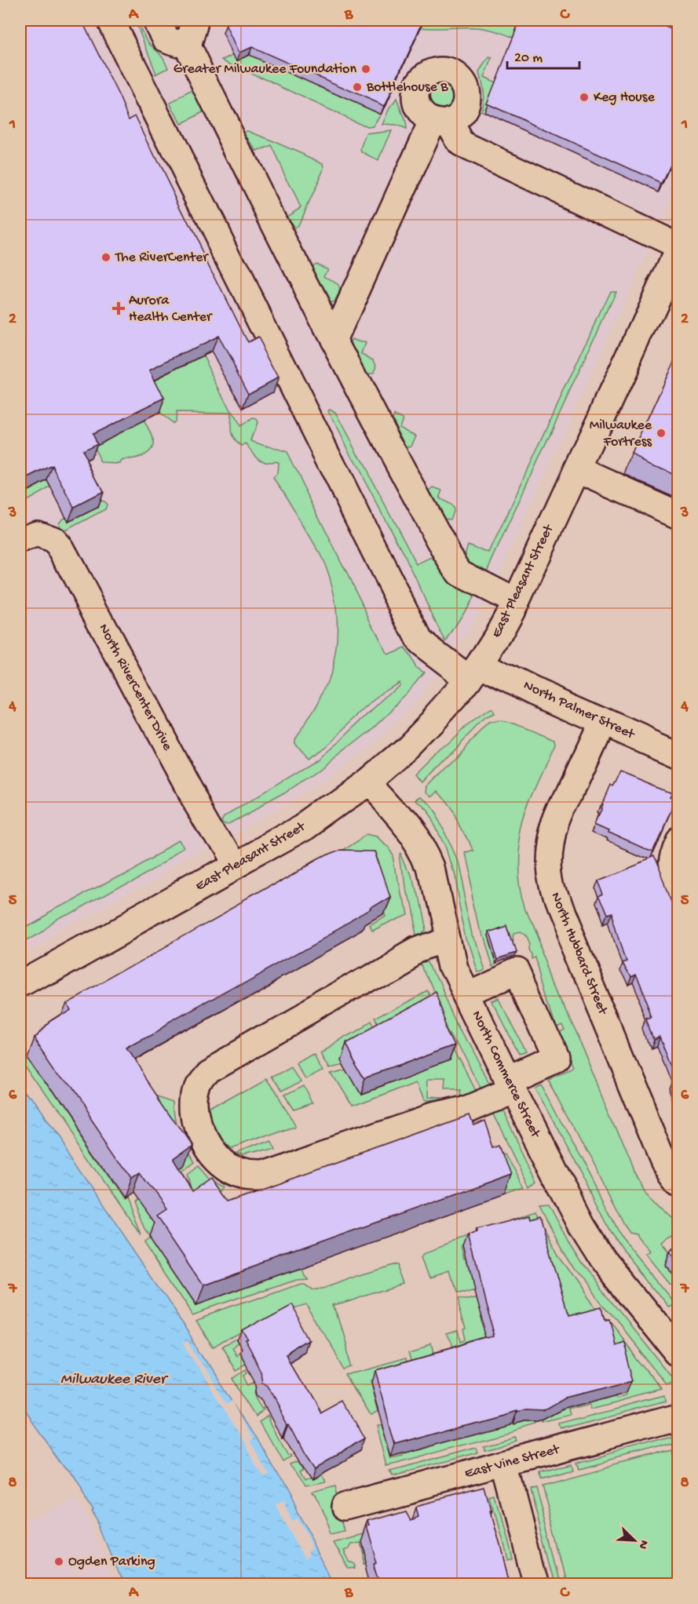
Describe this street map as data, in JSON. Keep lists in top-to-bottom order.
{
  "streets": {
    "street": [
      "East Pleasant Street",
      "North RiverCenter Drive",
      "North Palmer Street",
      "North Hubbard Street",
      "North Commerce Street",
      "East Vine Street"
    ]
  },
  "crossings": [
    ["East Pleasant Street", "North RiverCenter Drive"],
    ["East Pleasant Street", "North Palmer Street"],
    ["East Pleasant Street", "North Commerce Street"],
    ["North Palmer Street", "North Hubbard Street"]
  ],
  "water": ["Milwaukee River"],
  "places": {
    "other": [
      "Greater Milwaukee Foundation",
      "Bottlehouse B",
      "Keg House",
      "The RiverCenter",
      "Milwaukee Fortress",
      "Ogden Parking"
    ],
    "health": ["Aurora Health Center"]
  },
  "scale_bar": "20 m",
  "north": "bottom right",
  "grid": {
    "columns": ["A", "B", "C"],
    "rows": [
      "1",
      "2",
      "3",
      "4",
      "5",
      "6",
      "7",
      "8"
    ]
  }
}
